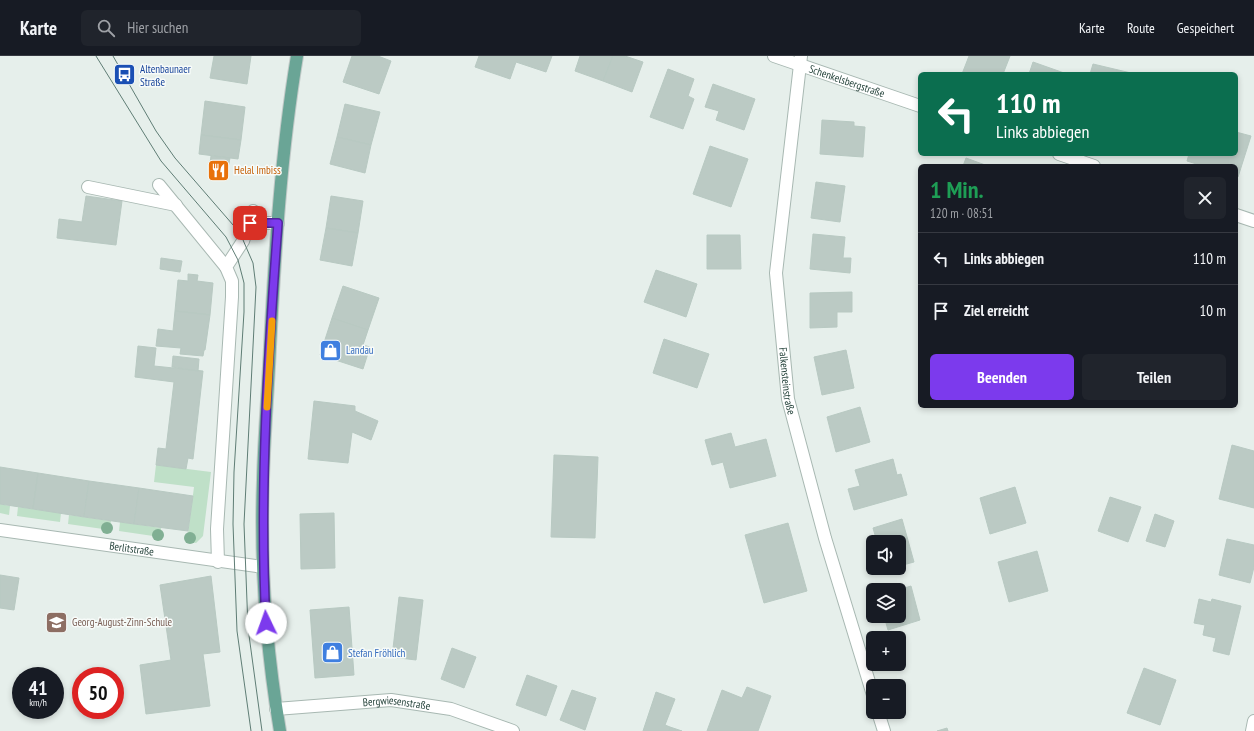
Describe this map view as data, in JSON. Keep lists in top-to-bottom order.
{
  "streets": {
    "street": [
      "Schenkelsbergstraße",
      "Falkensteinstraße",
      "Berlitstraße",
      "Bergwiesenstraße"
    ]
  },
  "crossings": [
    ["Schenkelsbergstraße", "Falkensteinstraße"]
  ],
  "places": {
    "bus stop": ["Altenbaunaer Straße"],
    "restaurant": ["Helal Imbiss"],
    "shop": ["Landau", "Stefan Fröhlich"],
    "school or university": ["Georg-August-Zinn-Schule"]
  },
  "page": {
    "header": "Karte",
    "search": "Hier suchen",
    "nav": ["Karte", "Route", "Gespeichert"],
    "turn": ["110 m", "Links abbiegen"],
    "heading": ["1 Min.", "120 m · 08:51"],
    "list": [
      {
        "name": "Links abbiegen",
        "value": "110 m"
      },
      {
        "name": "Ziel erreicht",
        "value": "10 m"
      }
    ],
    "buttons": ["Beenden", "Teilen"],
    "map_buttons": ["+", "−"],
    "speed": "41 km/h",
    "limit": "50"
  }
}
